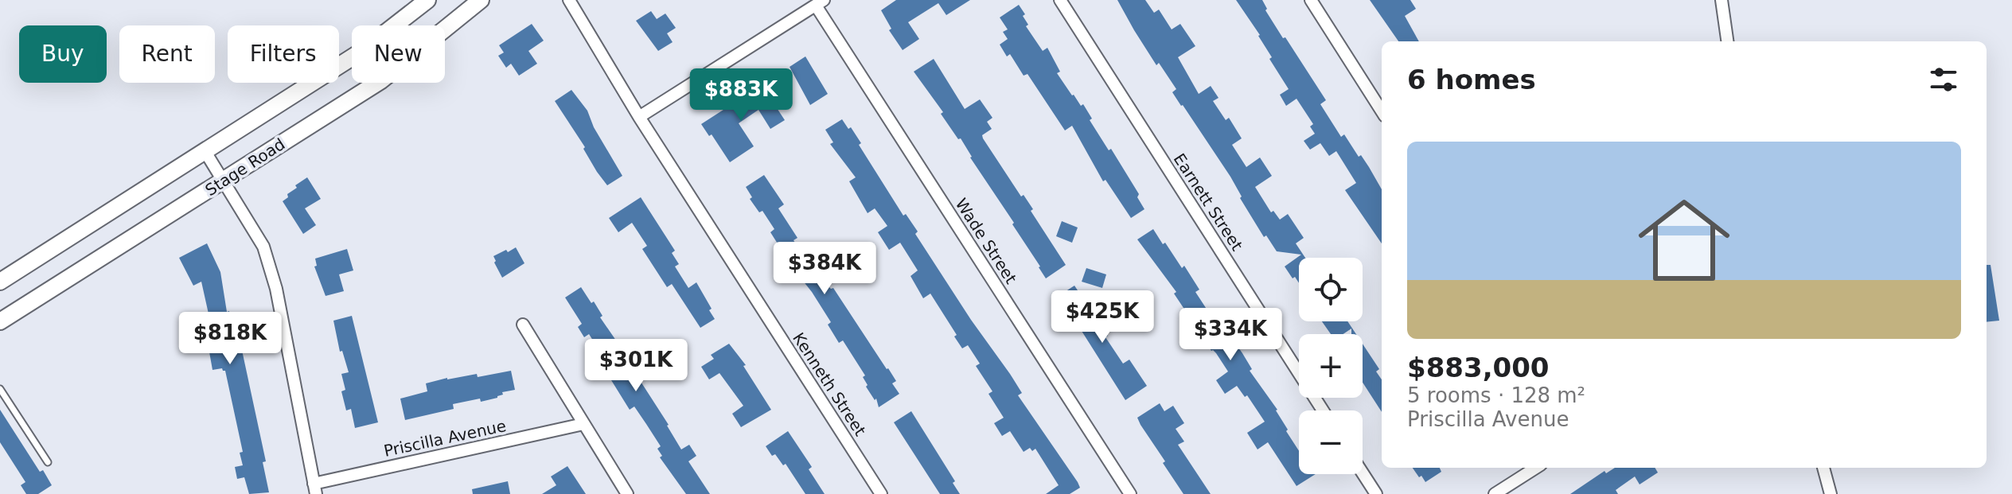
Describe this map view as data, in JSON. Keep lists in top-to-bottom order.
{
  "streets": {
    "main road": ["Stage Road"],
    "street": [
      "Earnett Street",
      "Wade Street",
      "Kenneth Street",
      "Priscilla Avenue"
    ]
  },
  "page": {
    "chip": [
      "Buy",
      "Rent",
      "Filters",
      "New"
    ],
    "heading": "6 homes",
    "price": [
      "$883K",
      "$384K",
      "$425K",
      "$334K",
      "$818K",
      "$301K"
    ],
    "list": [
      {
        "name": "$883,000",
        "note": "5 rooms · 128 m² · Priscilla Avenue"
      }
    ],
    "map_buttons": ["+", "−"]
  }
}
